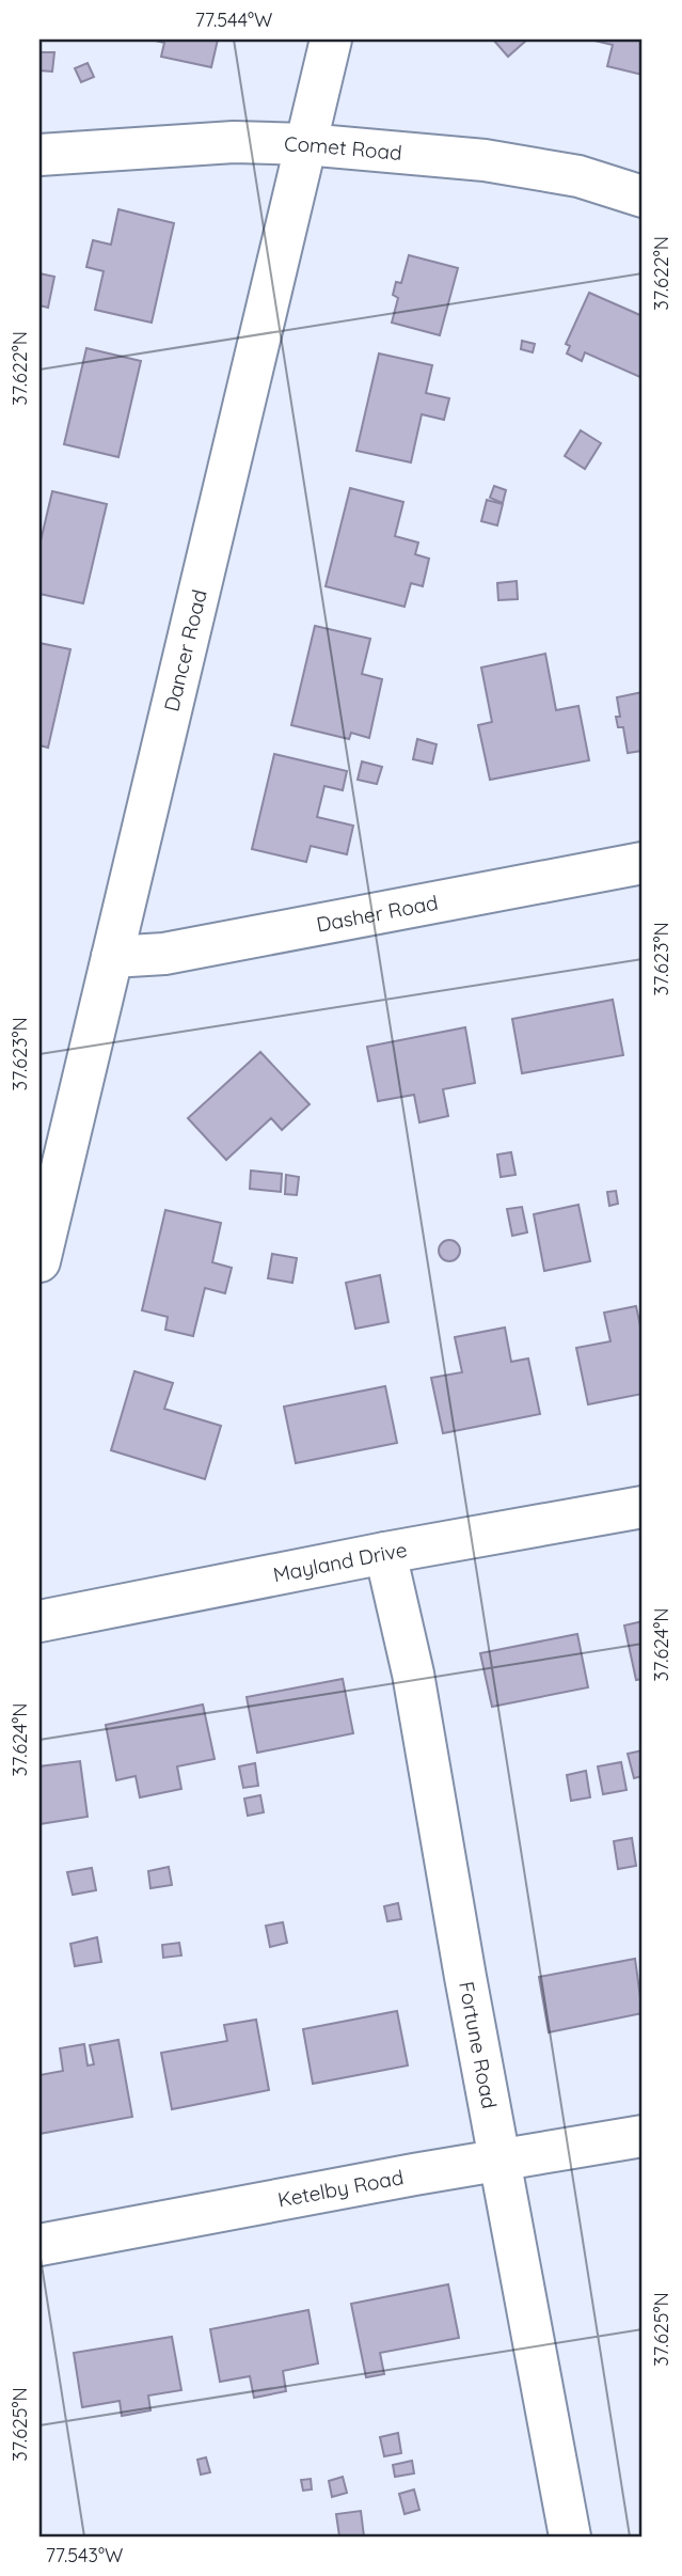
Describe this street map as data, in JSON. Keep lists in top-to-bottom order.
{
  "streets": {
    "street": [
      "Comet Road",
      "Dancer Road",
      "Dasher Road",
      "Mayland Drive",
      "Fortune Road",
      "Ketelby Road"
    ]
  },
  "crossings": [
    ["Comet Road", "Dancer Road"],
    ["Dancer Road", "Dasher Road"],
    ["Mayland Drive", "Fortune Road"],
    ["Fortune Road", "Ketelby Road"]
  ],
  "coordinates": [
    "77.544°W",
    "37.622°N",
    "37.623°N",
    "37.624°N",
    "37.625°N",
    "77.543°W"
  ]
}
